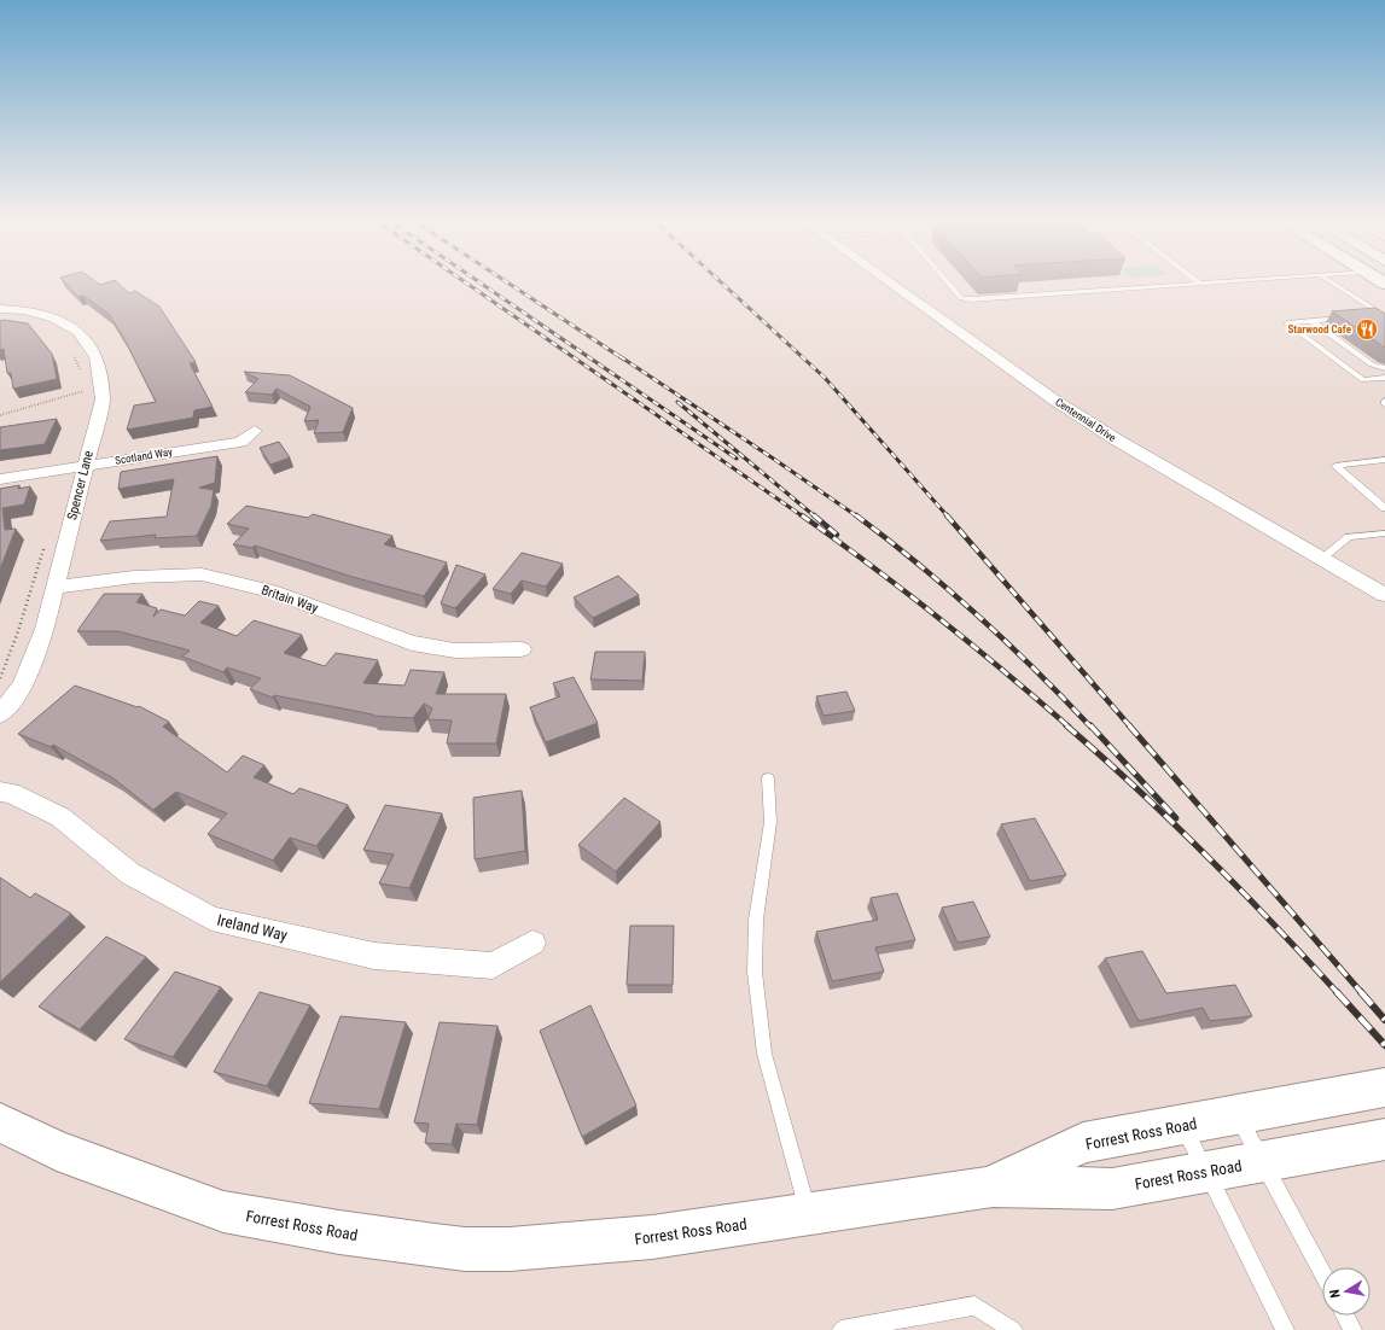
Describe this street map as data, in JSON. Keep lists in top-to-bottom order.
{
  "streets": {
    "street": [
      "Centennial Drive",
      "Scotland Way",
      "Spencer Lane",
      "Britain Way",
      "Ireland Way",
      "Forrest Ross Road",
      "Forest Ross Road"
    ]
  },
  "crossings": [
    ["Scotland Way", "Spencer Lane"],
    ["Spencer Lane", "Britain Way"],
    ["Forrest Ross Road", "Forest Ross Road"]
  ],
  "places": {
    "restaurant": ["Starwood Cafe"]
  },
  "north": "left"
}
